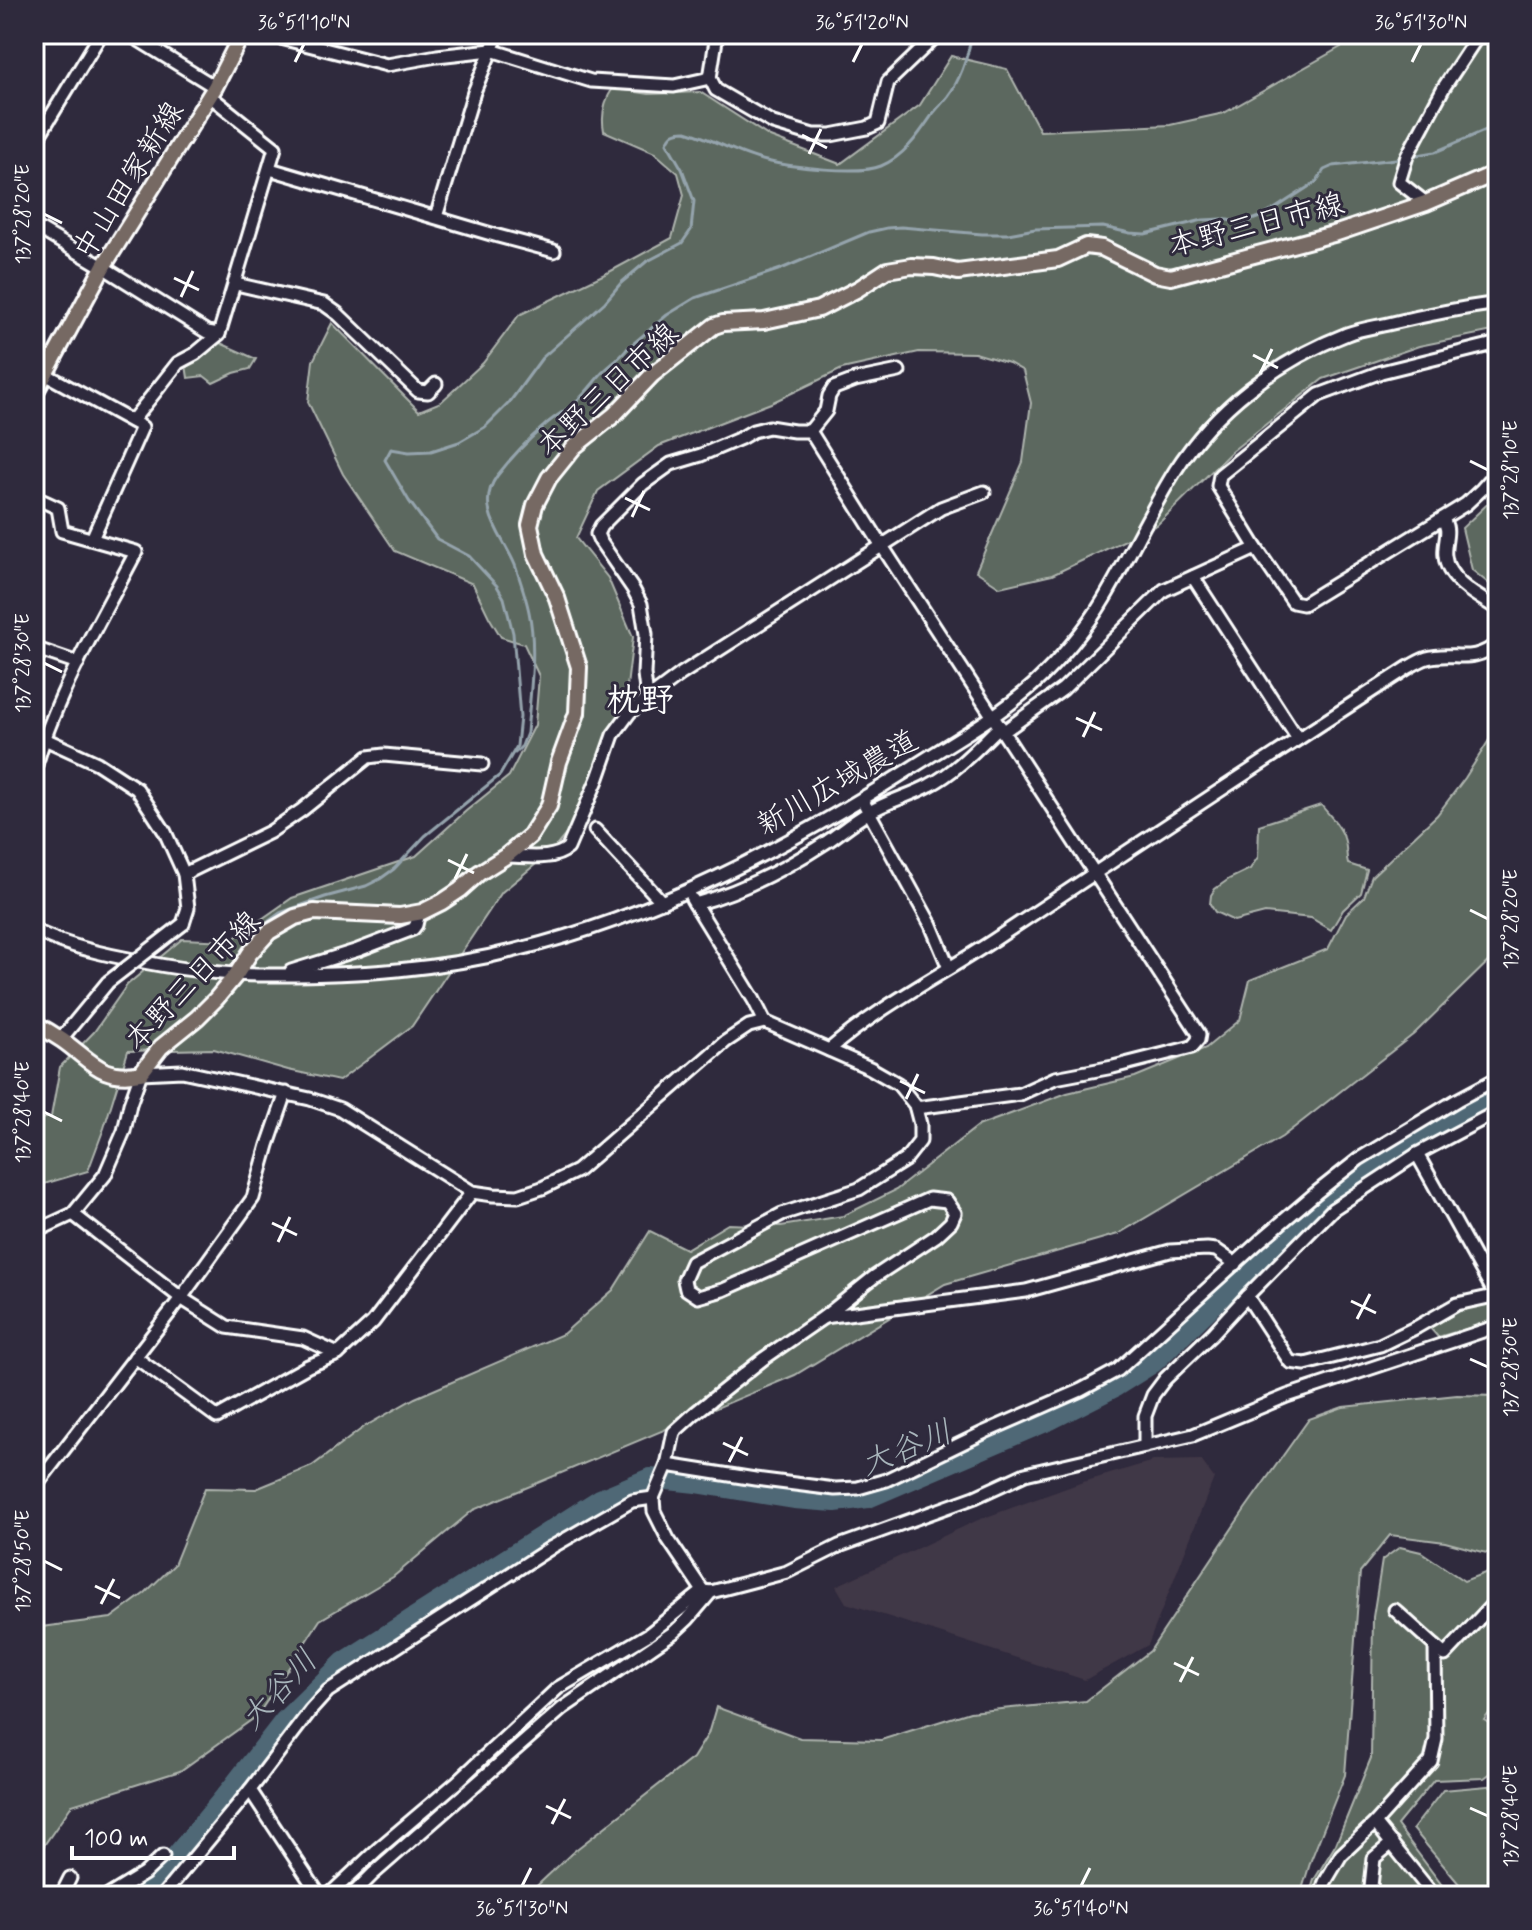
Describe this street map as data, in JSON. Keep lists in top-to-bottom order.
{
  "streets": {
    "main road": ["中山田家新線", "本野三日市線"],
    "street": ["新川広域農道"]
  },
  "crossings": [
    ["本野三日市線", "新川広域農道"]
  ],
  "districts": ["枕野"],
  "water": ["大谷川"],
  "scale_bar": "100 m",
  "coordinates": [
    "36°51'10\"N",
    "36°51'20\"N",
    "36°51'30\"N",
    "137°28'20\"E",
    "137°28'10\"E",
    "137°28'30\"E",
    "137°28'40\"E",
    "137°28'50\"E",
    "36°51'40\"N"
  ]
}
